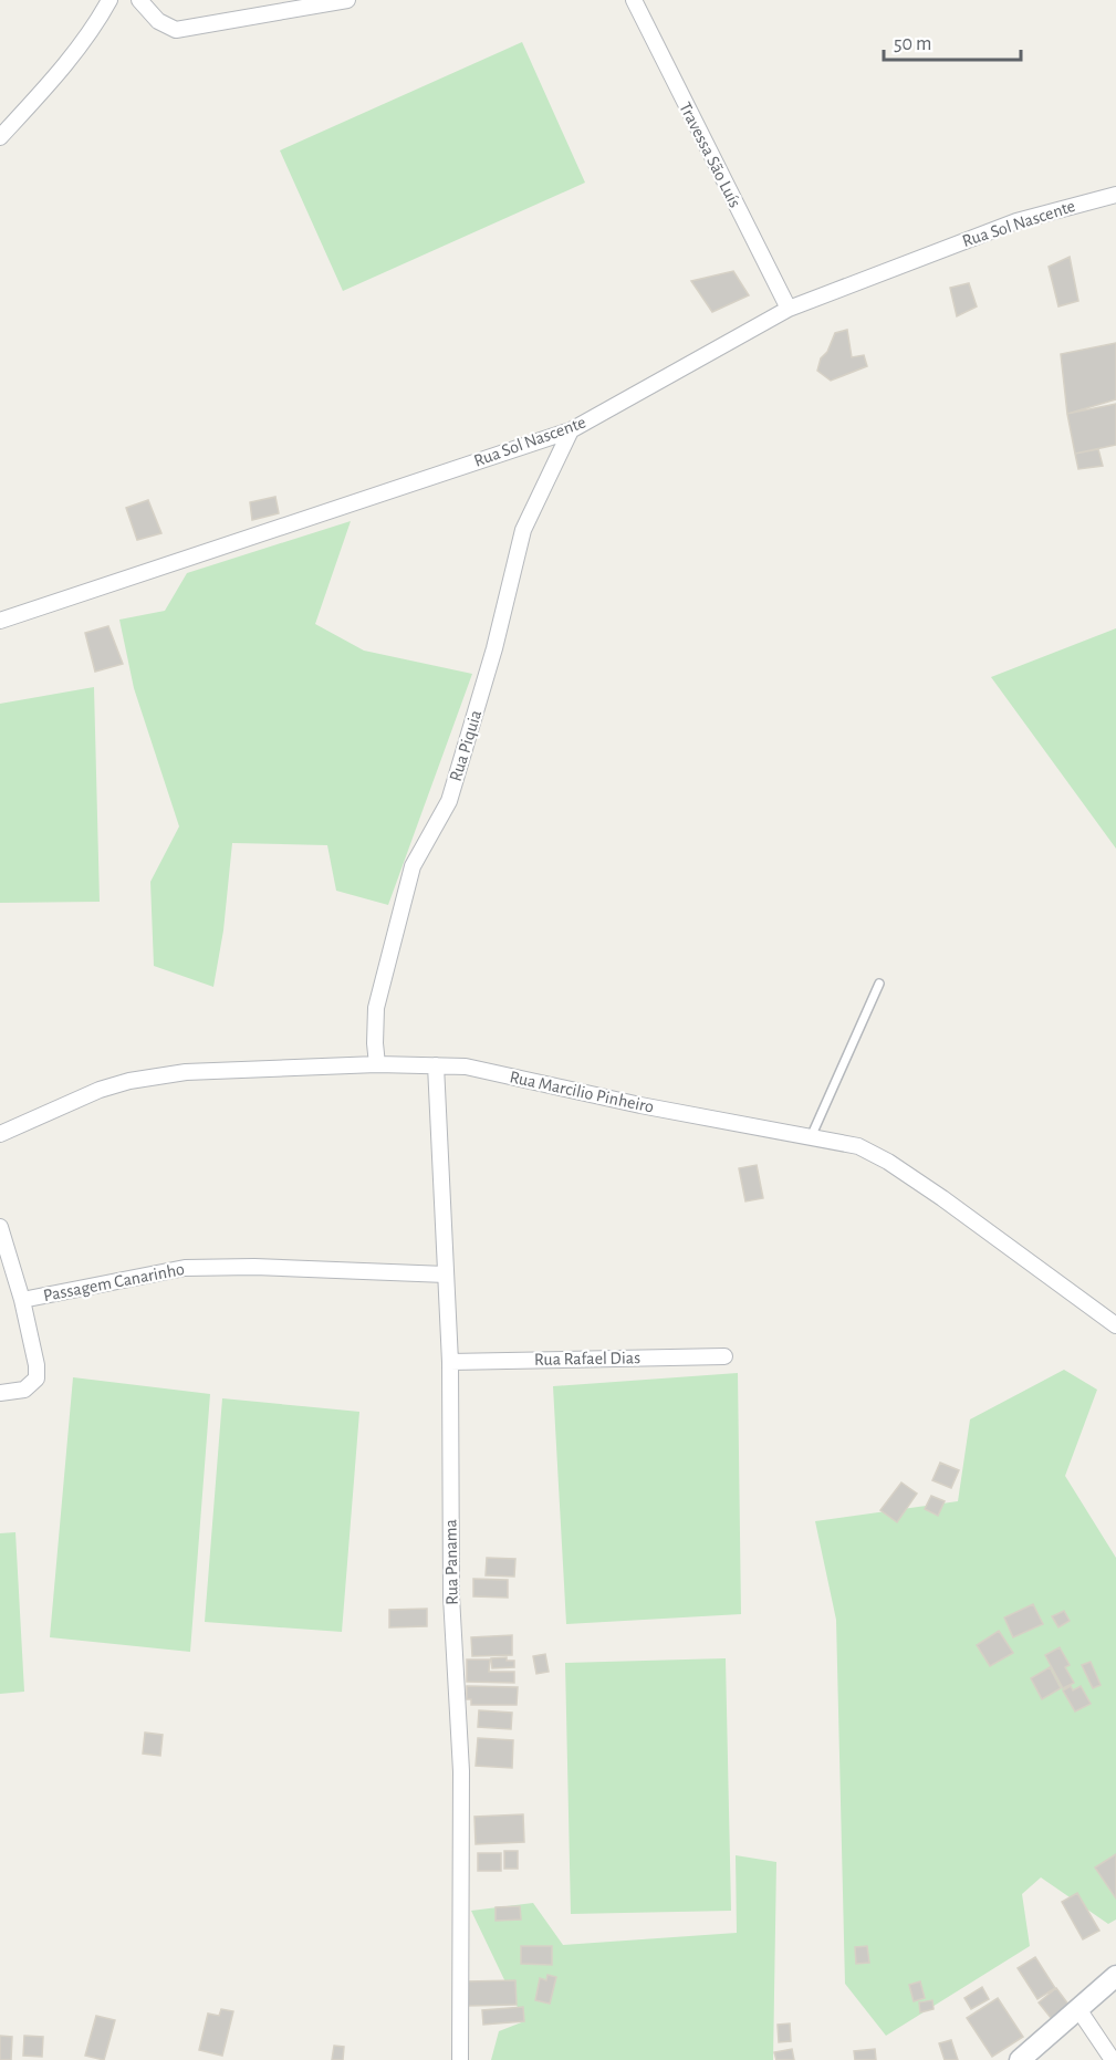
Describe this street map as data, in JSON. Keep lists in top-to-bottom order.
{
  "streets": {
    "street": [
      "Travessa São Luís",
      "Rua Sol Nascente",
      "Rua Piquia",
      "Rua Marcilio Pinheiro",
      "Passagem Canarinho",
      "Rua Rafael Dias",
      "Rua Panama"
    ]
  },
  "crossings": [
    ["Travessa São Luís", "Rua Sol Nascente"],
    ["Rua Sol Nascente", "Rua Piquia"],
    ["Rua Piquia", "Rua Marcilio Pinheiro"],
    ["Rua Marcilio Pinheiro", "Rua Panama"],
    ["Passagem Canarinho", "Rua Panama"],
    ["Rua Rafael Dias", "Rua Panama"]
  ],
  "scale_bar": "50 m"
}
